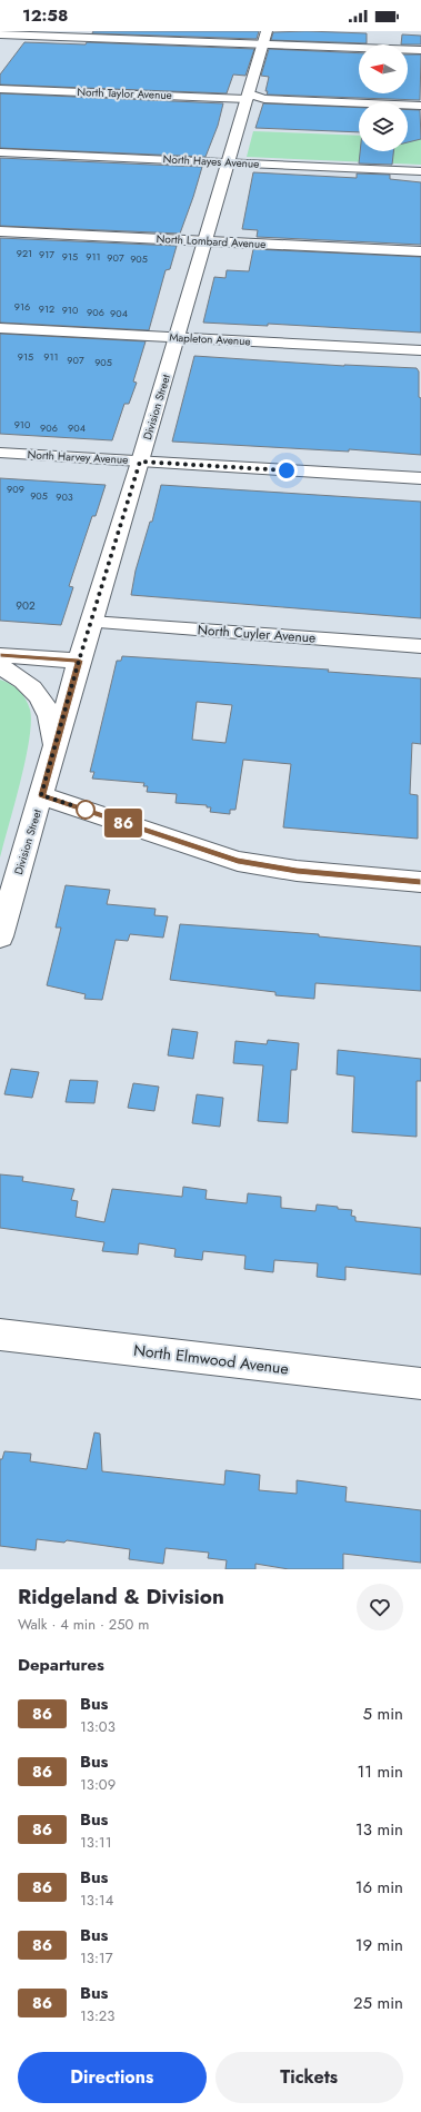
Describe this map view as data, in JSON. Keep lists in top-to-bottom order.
{
  "streets": {
    "street": [
      "North Taylor Avenue",
      "North Hayes Avenue",
      "North Lombard Avenue",
      "Mapleton Avenue",
      "Division Street",
      "North Harvey Avenue",
      "North Cuyler Avenue",
      "North Elmwood Avenue"
    ]
  },
  "crossings": [
    ["North Taylor Avenue", "Division Street"],
    ["North Hayes Avenue", "Division Street"],
    ["North Lombard Avenue", "Division Street"],
    ["Mapleton Avenue", "Division Street"],
    ["Division Street", "North Harvey Avenue"],
    ["Division Street", "North Cuyler Avenue"]
  ],
  "lines": ["bus line 86"],
  "house_numbers": [
    "921",
    "917",
    "915",
    "911",
    "907",
    "905",
    "916",
    "912",
    "910",
    "906",
    "904",
    "915",
    "911",
    "907",
    "905",
    "910",
    "906",
    "904",
    "909",
    "905",
    "903",
    "902"
  ],
  "north": "left",
  "page": {
    "status": "12:58",
    "on_map": "86",
    "heading": [
      ["Ridgeland & Division", "Walk · 4 min · 250 m"],
      "Departures"
    ],
    "list": [
      {
        "mark": "86",
        "name": "Bus",
        "note": "13:03",
        "value": "5 min"
      },
      {
        "mark": "86",
        "name": "Bus",
        "note": "13:09",
        "value": "11 min"
      },
      {
        "mark": "86",
        "name": "Bus",
        "note": "13:11",
        "value": "13 min"
      },
      {
        "mark": "86",
        "name": "Bus",
        "note": "13:14",
        "value": "16 min"
      },
      {
        "mark": "86",
        "name": "Bus",
        "note": "13:17",
        "value": "19 min"
      },
      {
        "mark": "86",
        "name": "Bus",
        "note": "13:23",
        "value": "25 min"
      }
    ],
    "buttons": ["Directions", "Tickets"]
  }
}
